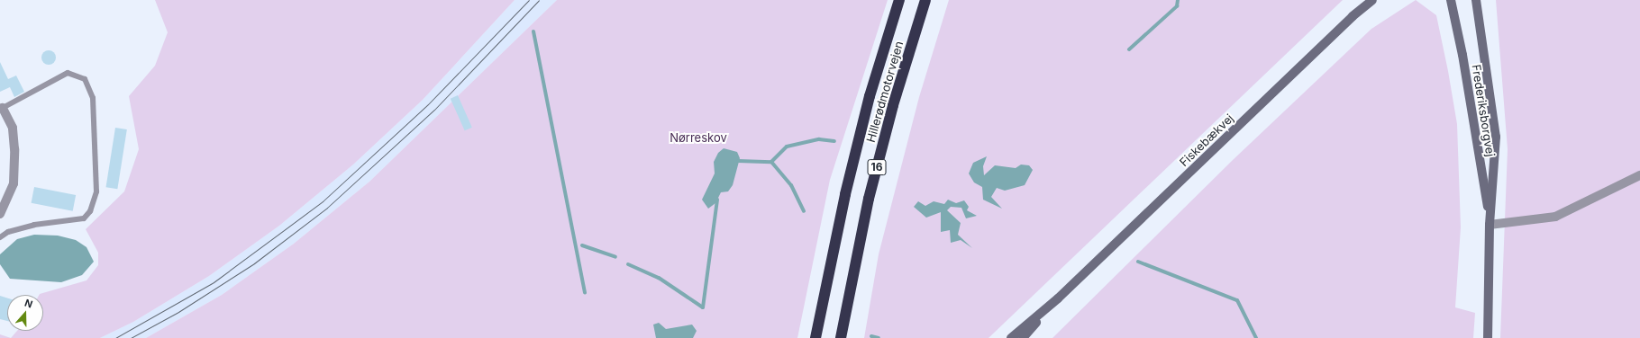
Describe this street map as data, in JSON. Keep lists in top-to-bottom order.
{
  "streets": {
    "highway": ["Hillerødmotorvejen", "16"],
    "street": ["Frederiksborgvej", "Fiskebækvej"]
  },
  "parks": ["Nørreskov"],
  "north": "top"
}
